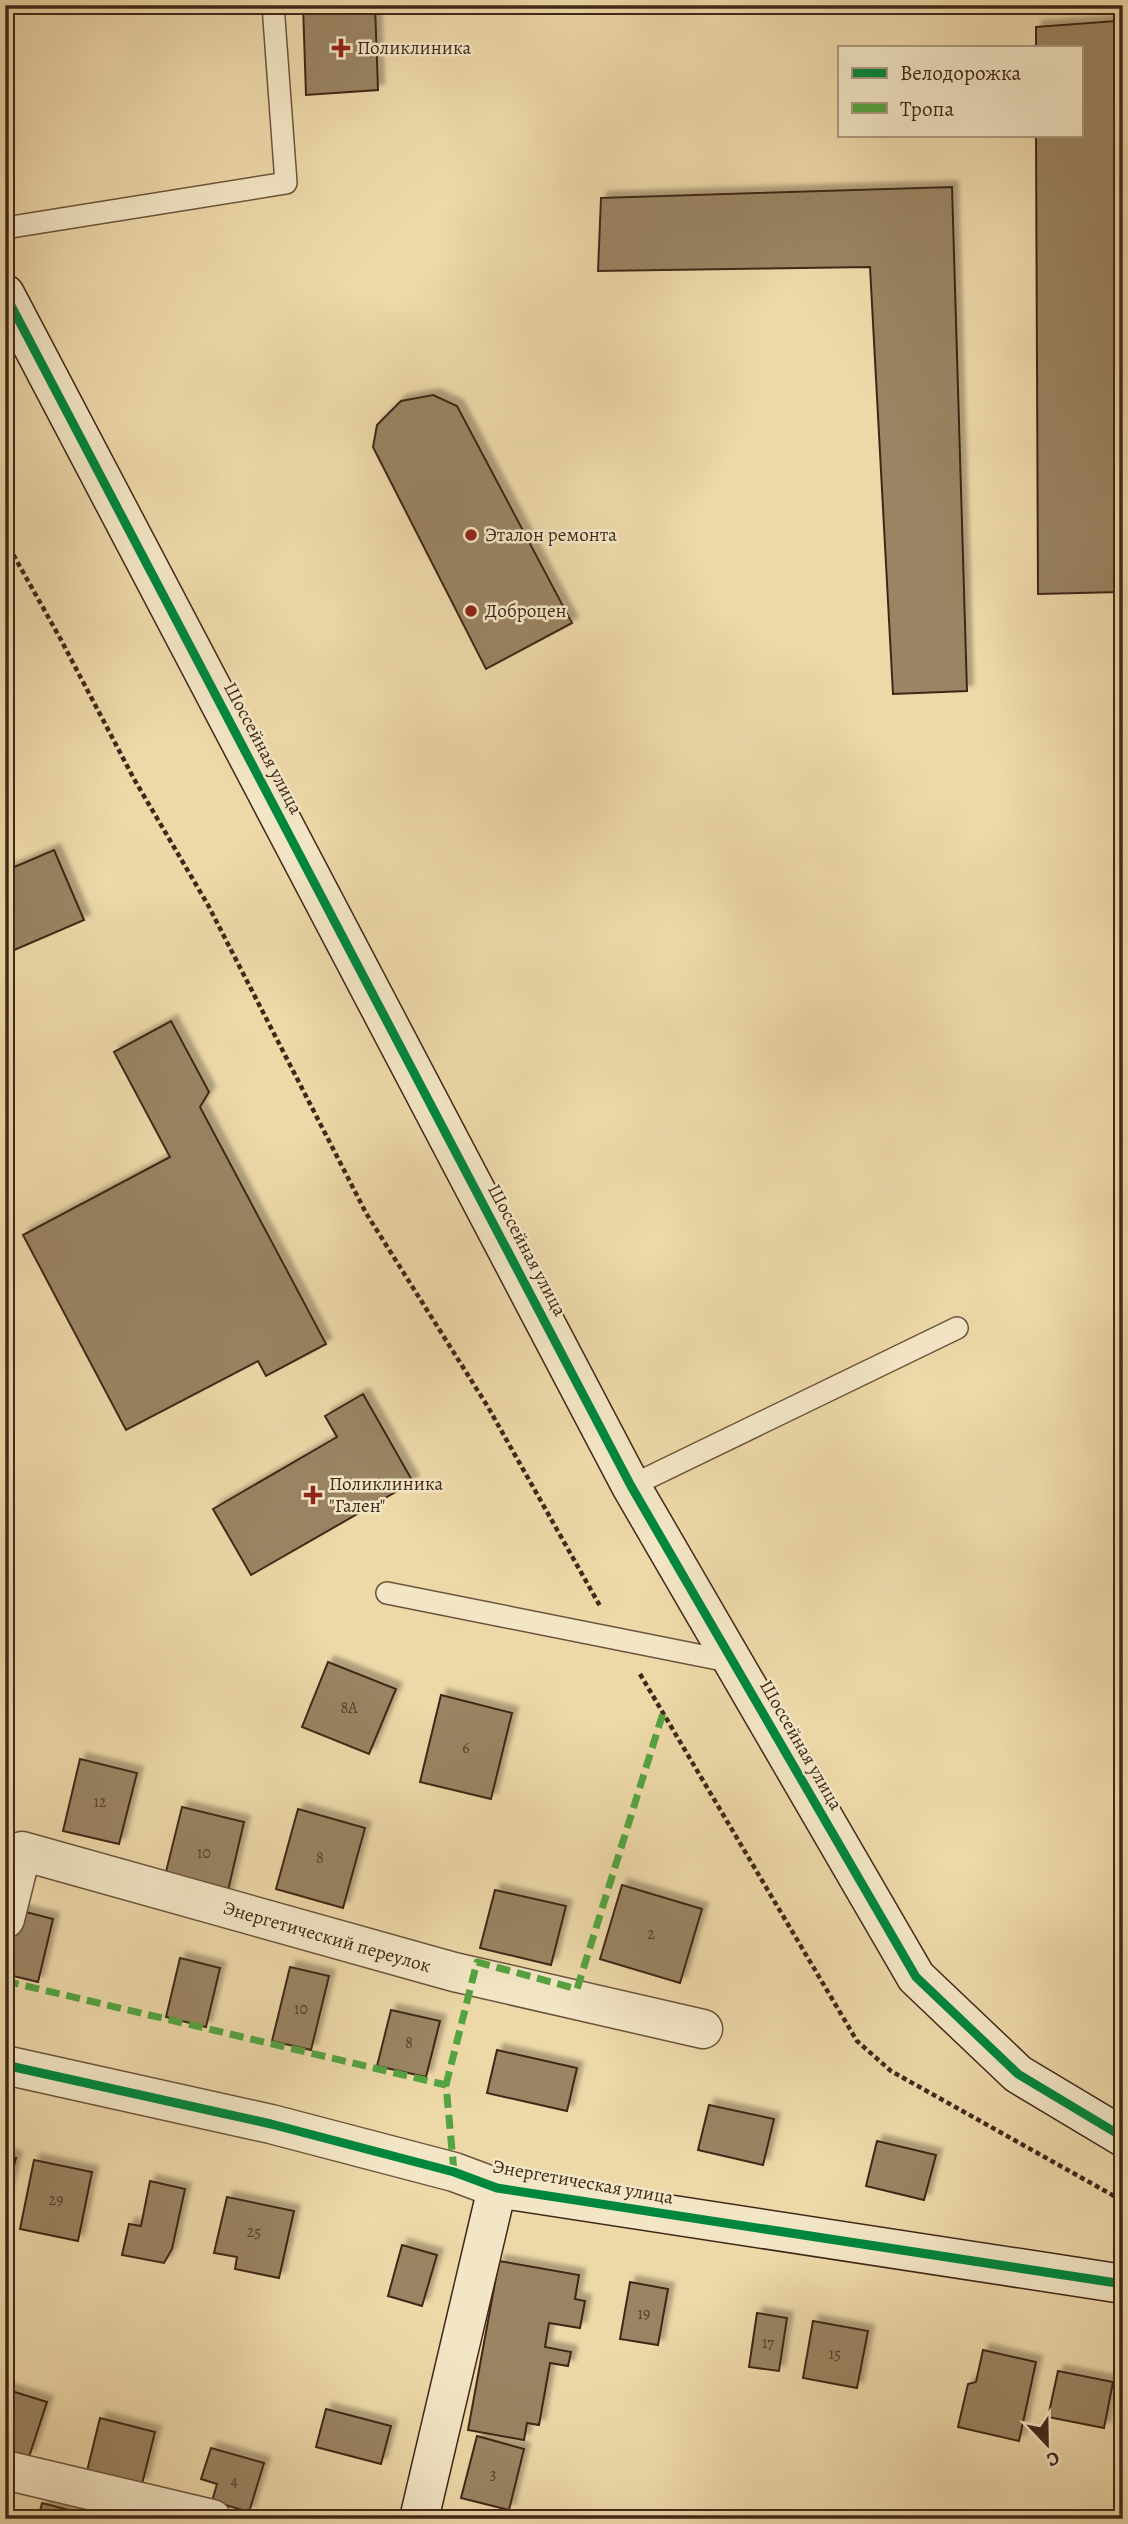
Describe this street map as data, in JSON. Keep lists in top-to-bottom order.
{
  "streets": {
    "street": ["Шоссейная улица", "Энергетический переулок", "Энергетическая улица"]
  },
  "places": {
    "health": ["Поликлиника", "Поликлиника \"Гален\""],
    "other": ["Эталон ремонта", "Доброцен"]
  },
  "house_numbers": [
    "8А",
    "6",
    "12",
    "10",
    "8",
    "2",
    "10",
    "8",
    "29",
    "25",
    "19",
    "17",
    "15",
    "3",
    "4"
  ],
  "legend": ["Велодорожка", "Тропа"],
  "north": "bottom"
}
